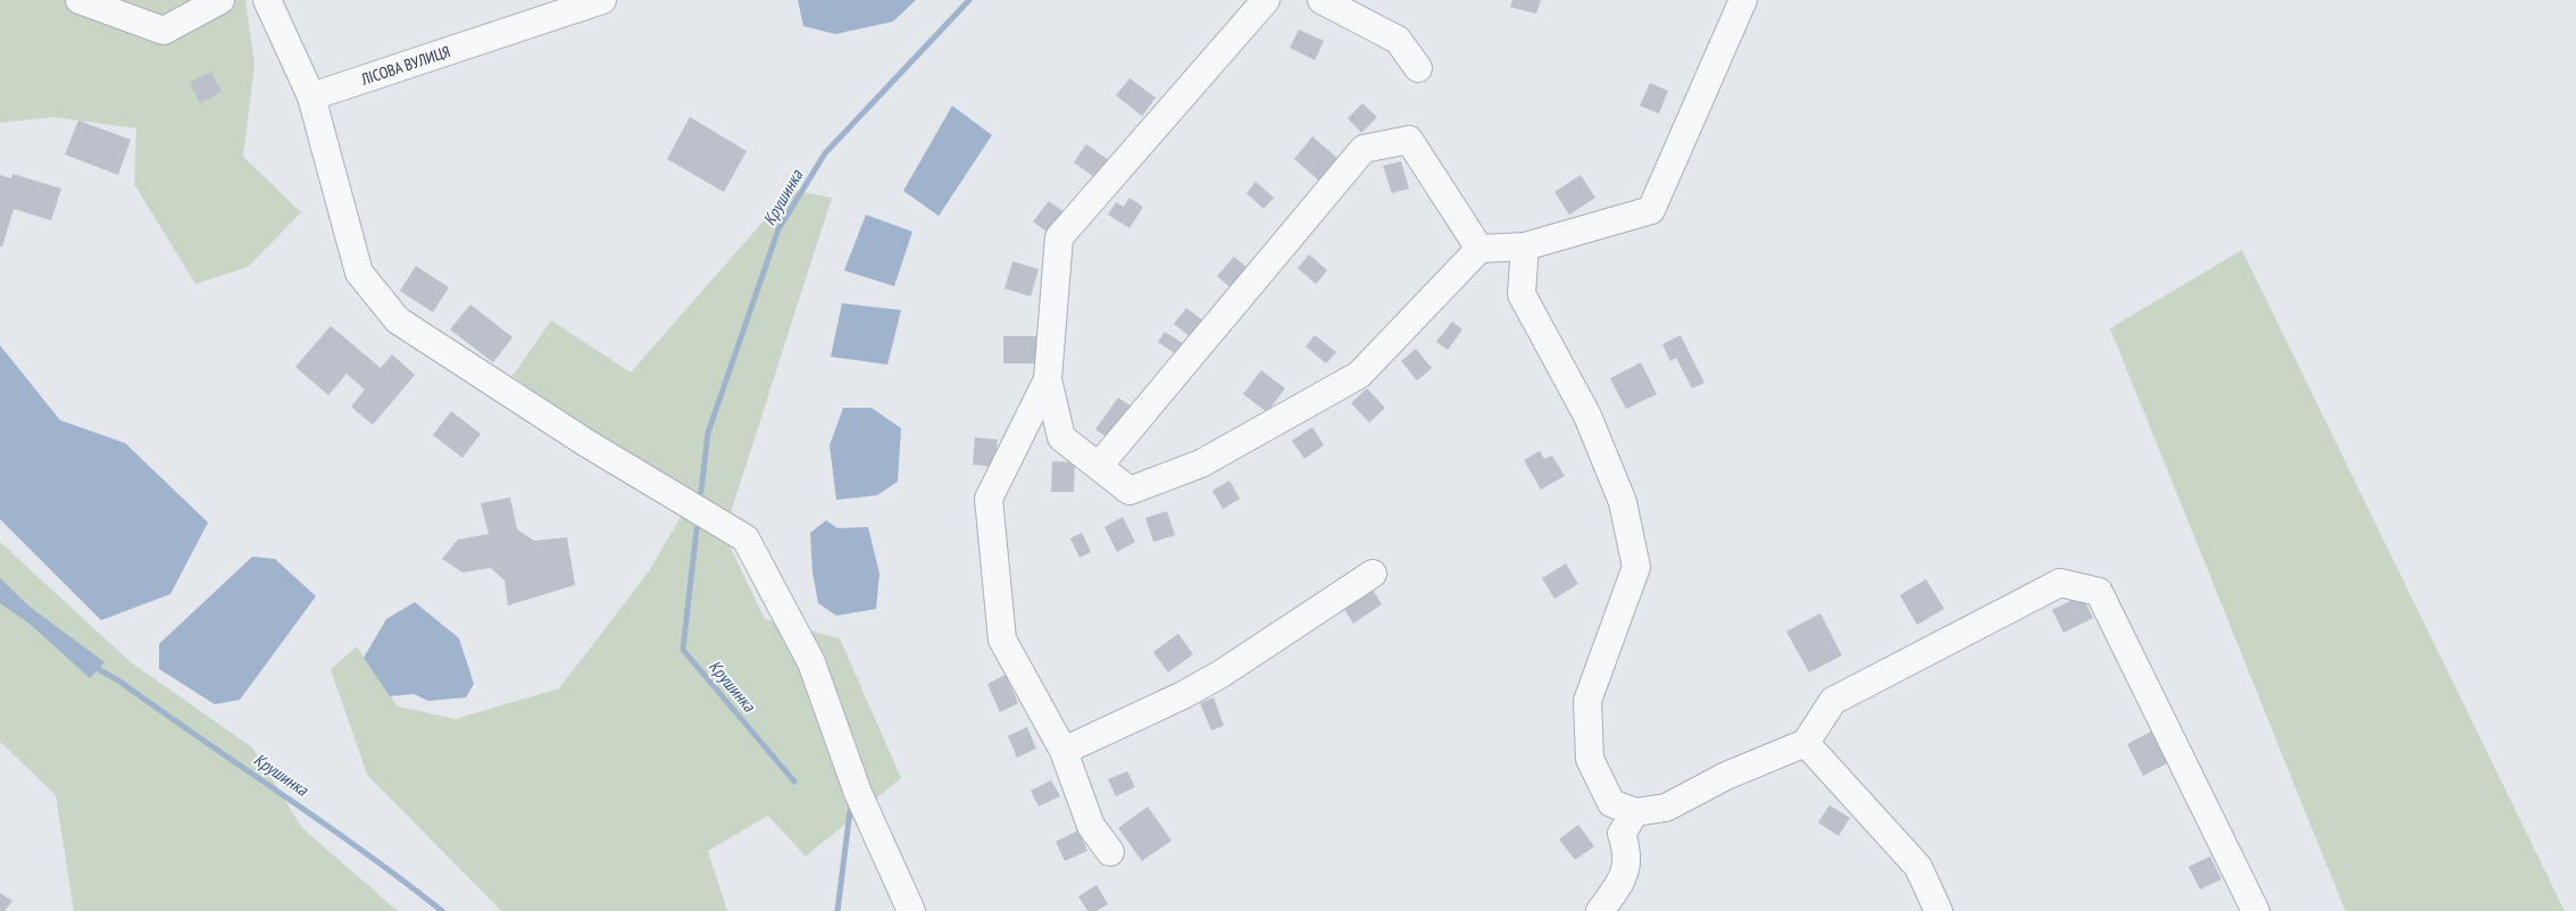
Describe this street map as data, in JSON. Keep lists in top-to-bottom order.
{
  "streets": {
    "street": ["ЛІСОВА ВУЛИЦЯ"]
  },
  "water": ["Крушинка"]
}
